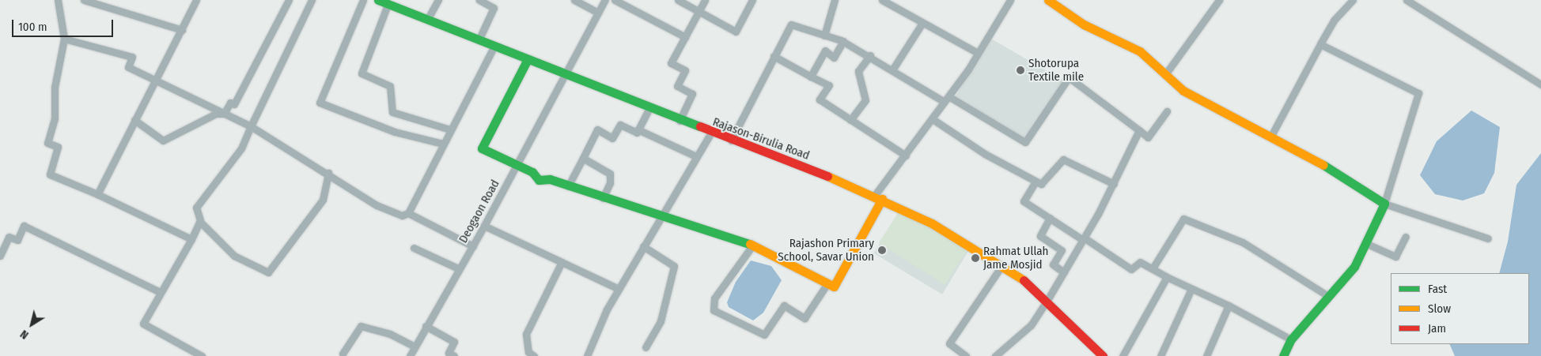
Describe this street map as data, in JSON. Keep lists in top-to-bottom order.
{
  "streets": {
    "street": ["Rajason-Birulia Road", "Deogaon Road"]
  },
  "crossings": [
    ["Rajason-Birulia Road", "Deogaon Road"]
  ],
  "places": ["Shotorupa Textile mile", "Rajashon Primary School, Savar Union", "Rahmat Ullah Jame Mosjid"],
  "legend": ["Fast", "Slow", "Jam"],
  "scale_bar": "100 m",
  "north": "bottom left"
}
